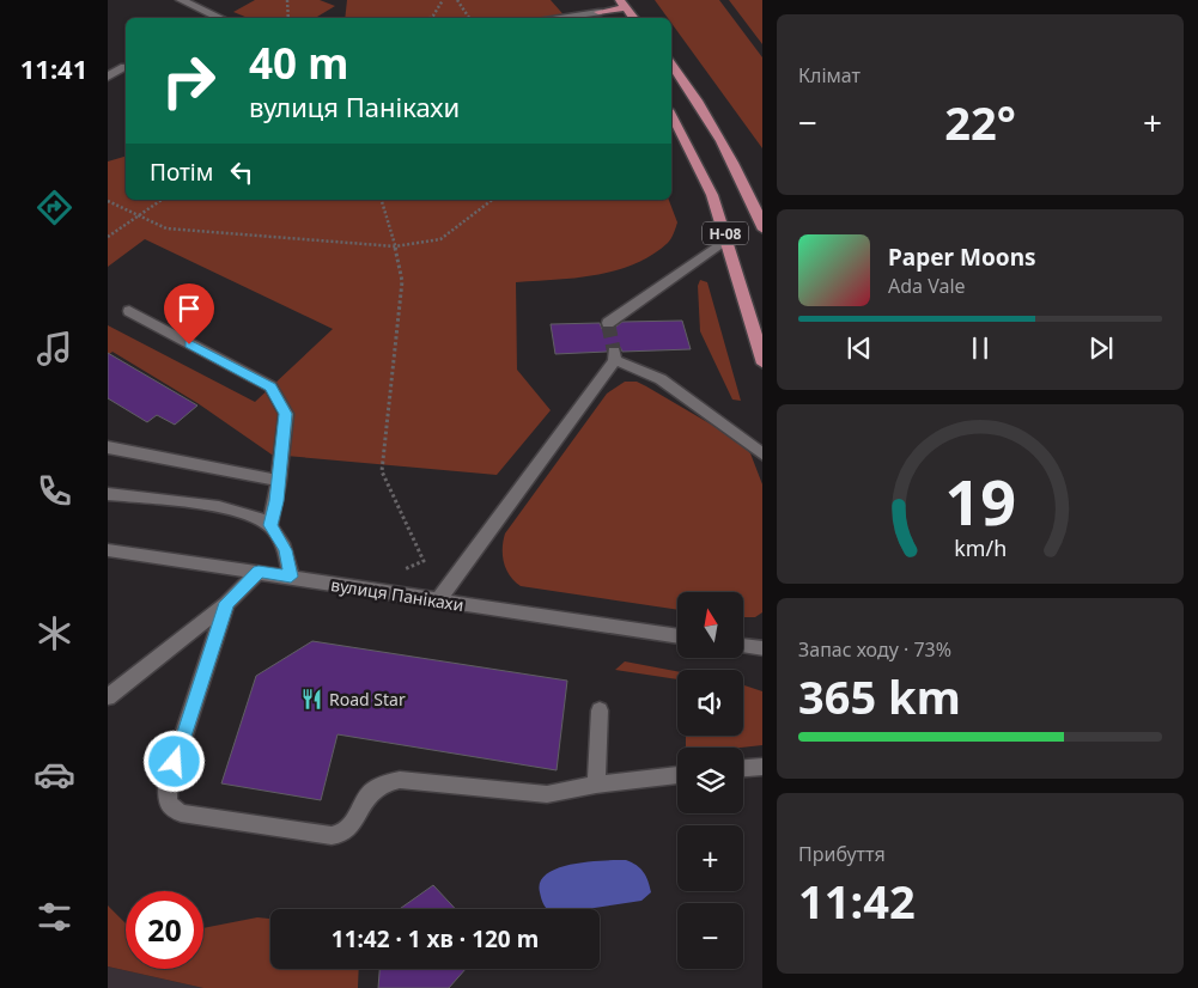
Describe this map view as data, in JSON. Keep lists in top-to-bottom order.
{
  "streets": {
    "main road": ["Н-08"],
    "street": ["вулиця Панікахи"]
  },
  "places": {
    "restaurant": ["Road Star"]
  },
  "north": "top",
  "page": {
    "tabs": "11:41",
    "tile": [
      "Клімат",
      ["Запас ходу · 73%", "365 km"],
      ["Прибуття", "11:42"]
    ],
    "turn": ["40 m", "вулиця Панікахи"],
    "heat": ["−", "22°", "+"],
    "then": "Потім",
    "song": ["Paper Moons", "Ada Vale"],
    "map_buttons": ["+", "−"],
    "limit": "20",
    "trip": "11:42 · 1 хв · 120 m",
    "gauge": ["19", "km/h"]
  }
}
